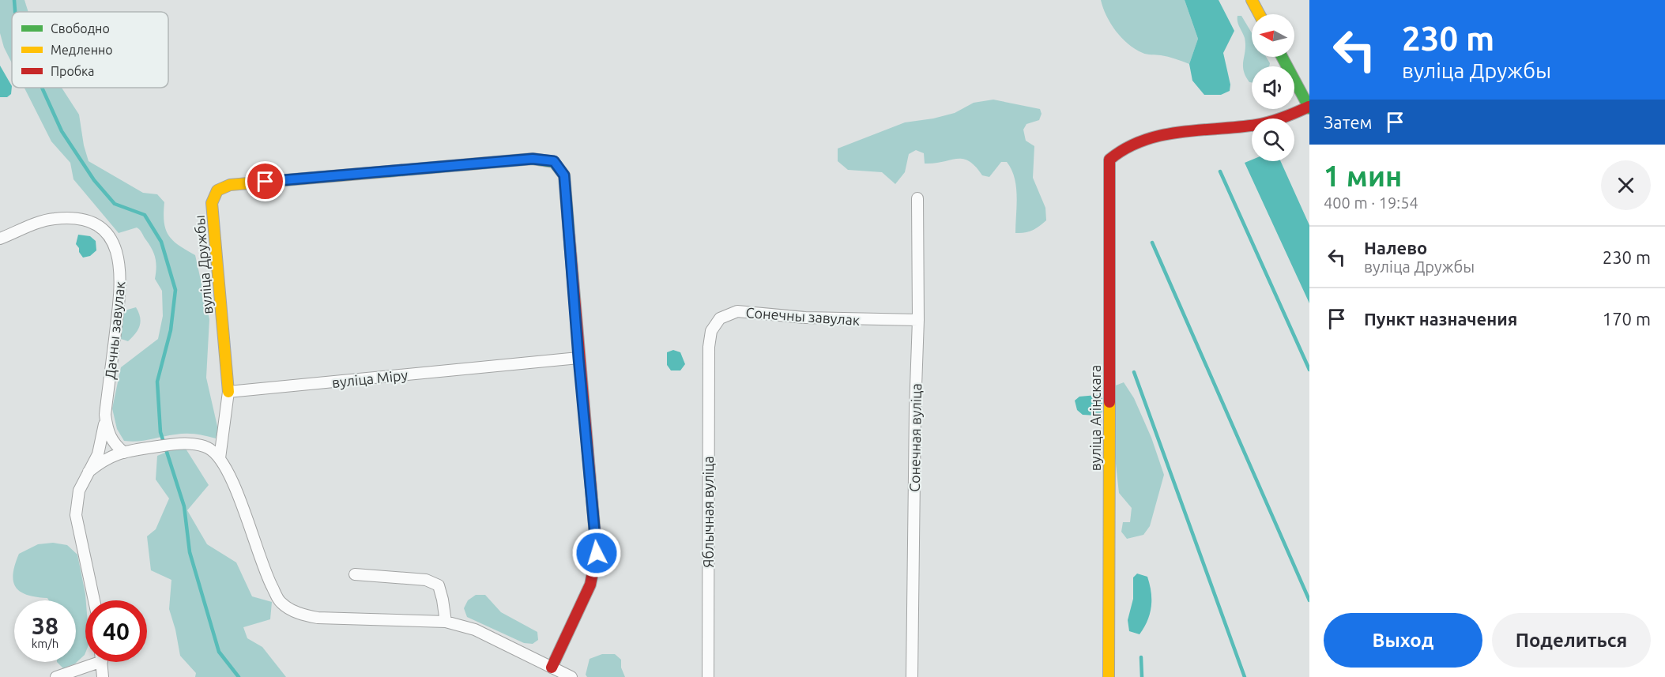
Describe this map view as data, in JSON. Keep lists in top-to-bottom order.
{
  "streets": {
    "street": [
      "вуліца Дружбы",
      "Сонечны завулак",
      "Дачны завулак",
      "вуліца Міру",
      "вуліца Агінскага",
      "Сонечная вуліца",
      "Яблычная вуліца"
    ]
  },
  "crossings": [
    ["вуліца Дружбы", "вуліца Міру"],
    ["Сонечны завулак", "Сонечная вуліца"],
    ["Сонечны завулак", "Яблычная вуліца"]
  ],
  "legend": ["Свободно", "Медленно", "Пробка"],
  "north": "left",
  "page": {
    "turn": ["230 m", "вуліца Дружбы"],
    "then": "Затем",
    "heading": ["1 мин", "400 m · 19:54"],
    "list": [
      {
        "name": "Налево",
        "note": "вуліца Дружбы",
        "value": "230 m"
      },
      {
        "name": "Пункт назначения",
        "value": "170 m"
      }
    ],
    "speed": "38 km/h",
    "limit": "40",
    "buttons": ["Выход", "Поделиться"]
  }
}
